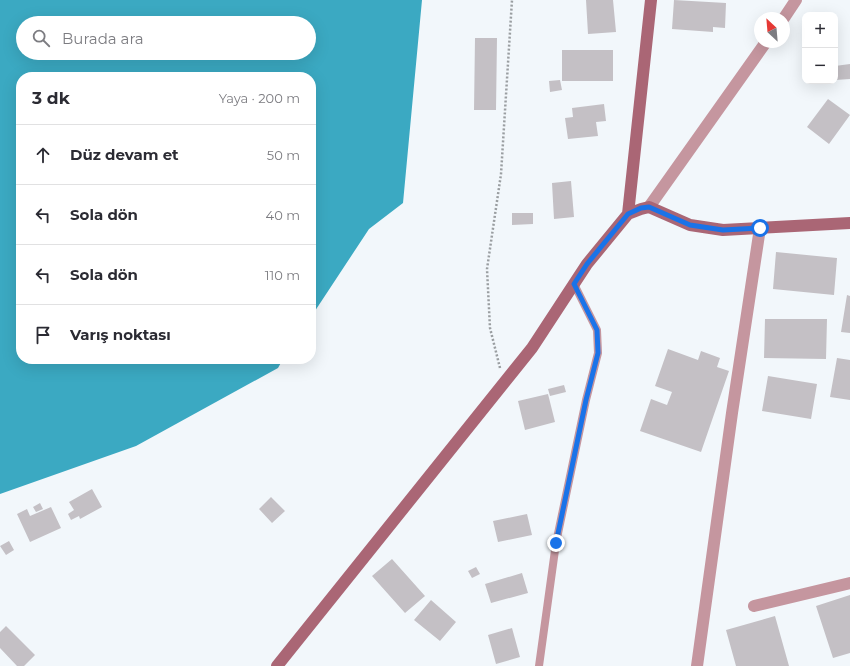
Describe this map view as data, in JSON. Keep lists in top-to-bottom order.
{
  "north": "top left",
  "page": {
    "map_buttons": ["+", "−"],
    "search": "Burada ara",
    "heading": ["3 dk", "Yaya · 200 m"],
    "list": [
      ["Düz devam et", "50 m"],
      ["Sola dön", "40 m"],
      ["Sola dön", "110 m"],
      "Varış noktası"
    ]
  }
}
